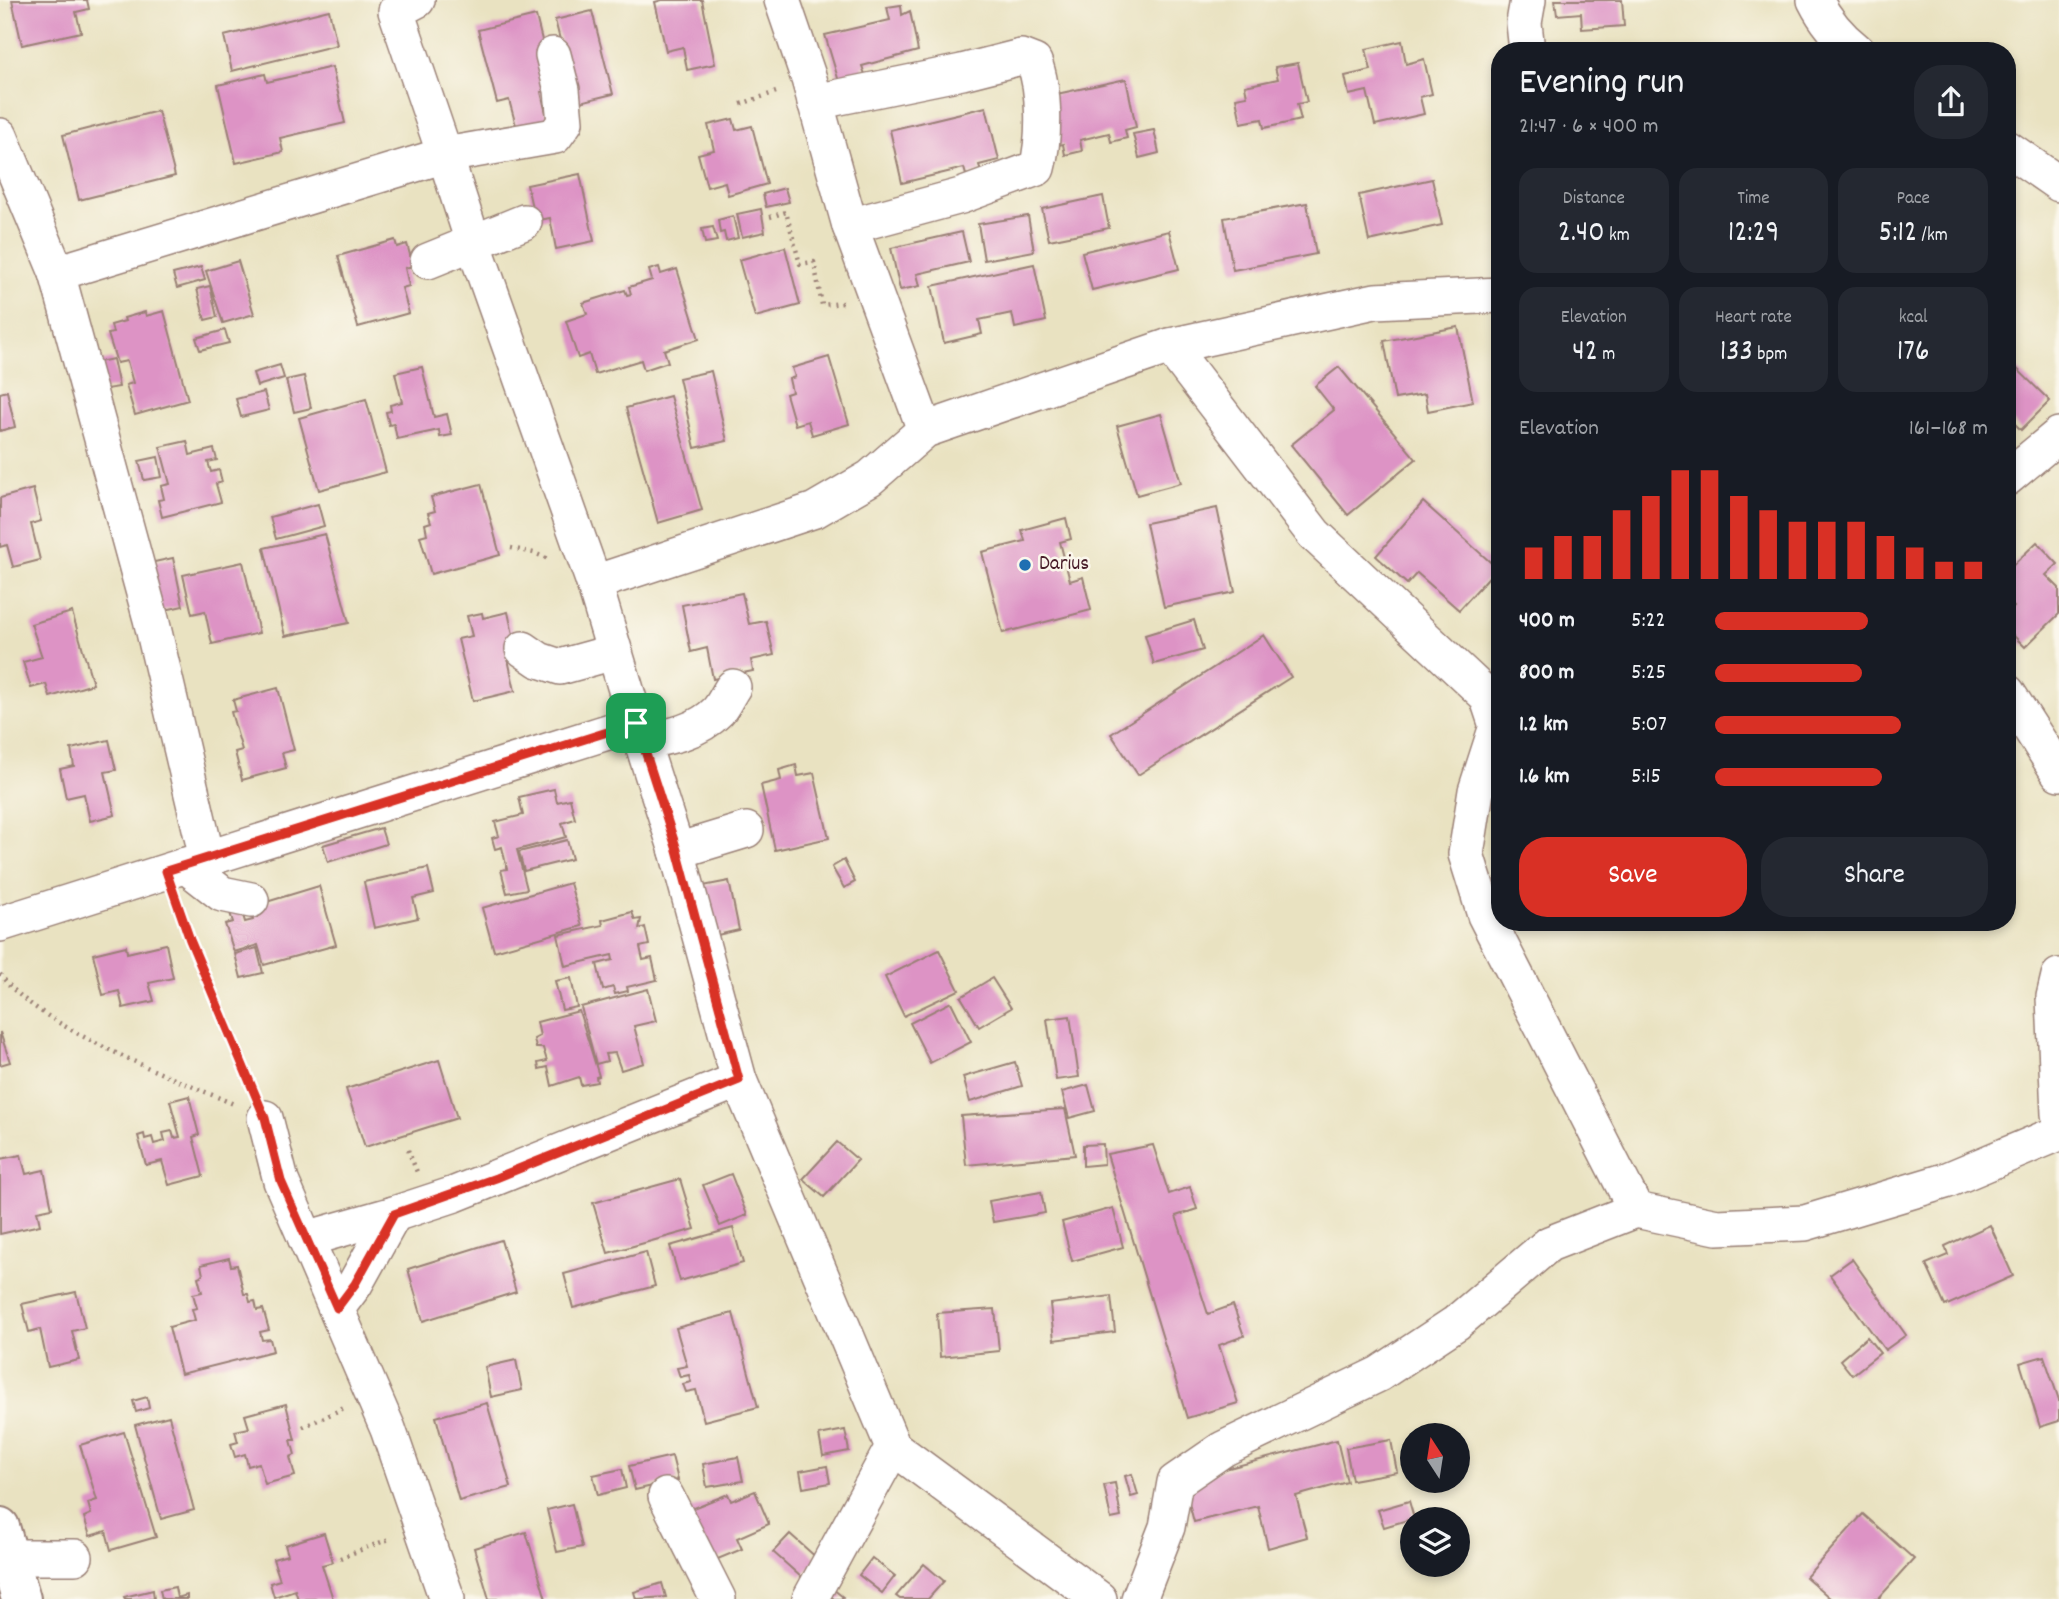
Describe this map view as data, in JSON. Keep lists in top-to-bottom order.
{
  "places": ["Darius"],
  "north": "top",
  "page": {
    "heading": ["Evening run", "21:47 · 6 × 400 m"],
    "stats": [
      ["Distance", "2.40 km"],
      ["Time", "12:29"],
      ["Pace", "5:12 /km"],
      ["Elevation", "42 m"],
      ["Heart rate", "133 bpm"],
      ["kcal", "176"]
    ],
    "chart": ["Elevation", "161–168 m"],
    "list": [
      {
        "name": "400 m",
        "note": "5:22"
      },
      {
        "name": "800 m",
        "note": "5:25"
      },
      {
        "name": "1.2 km",
        "note": "5:07"
      },
      {
        "name": "1.6 km",
        "note": "5:15"
      }
    ],
    "buttons": ["Save", "Share"]
  }
}
